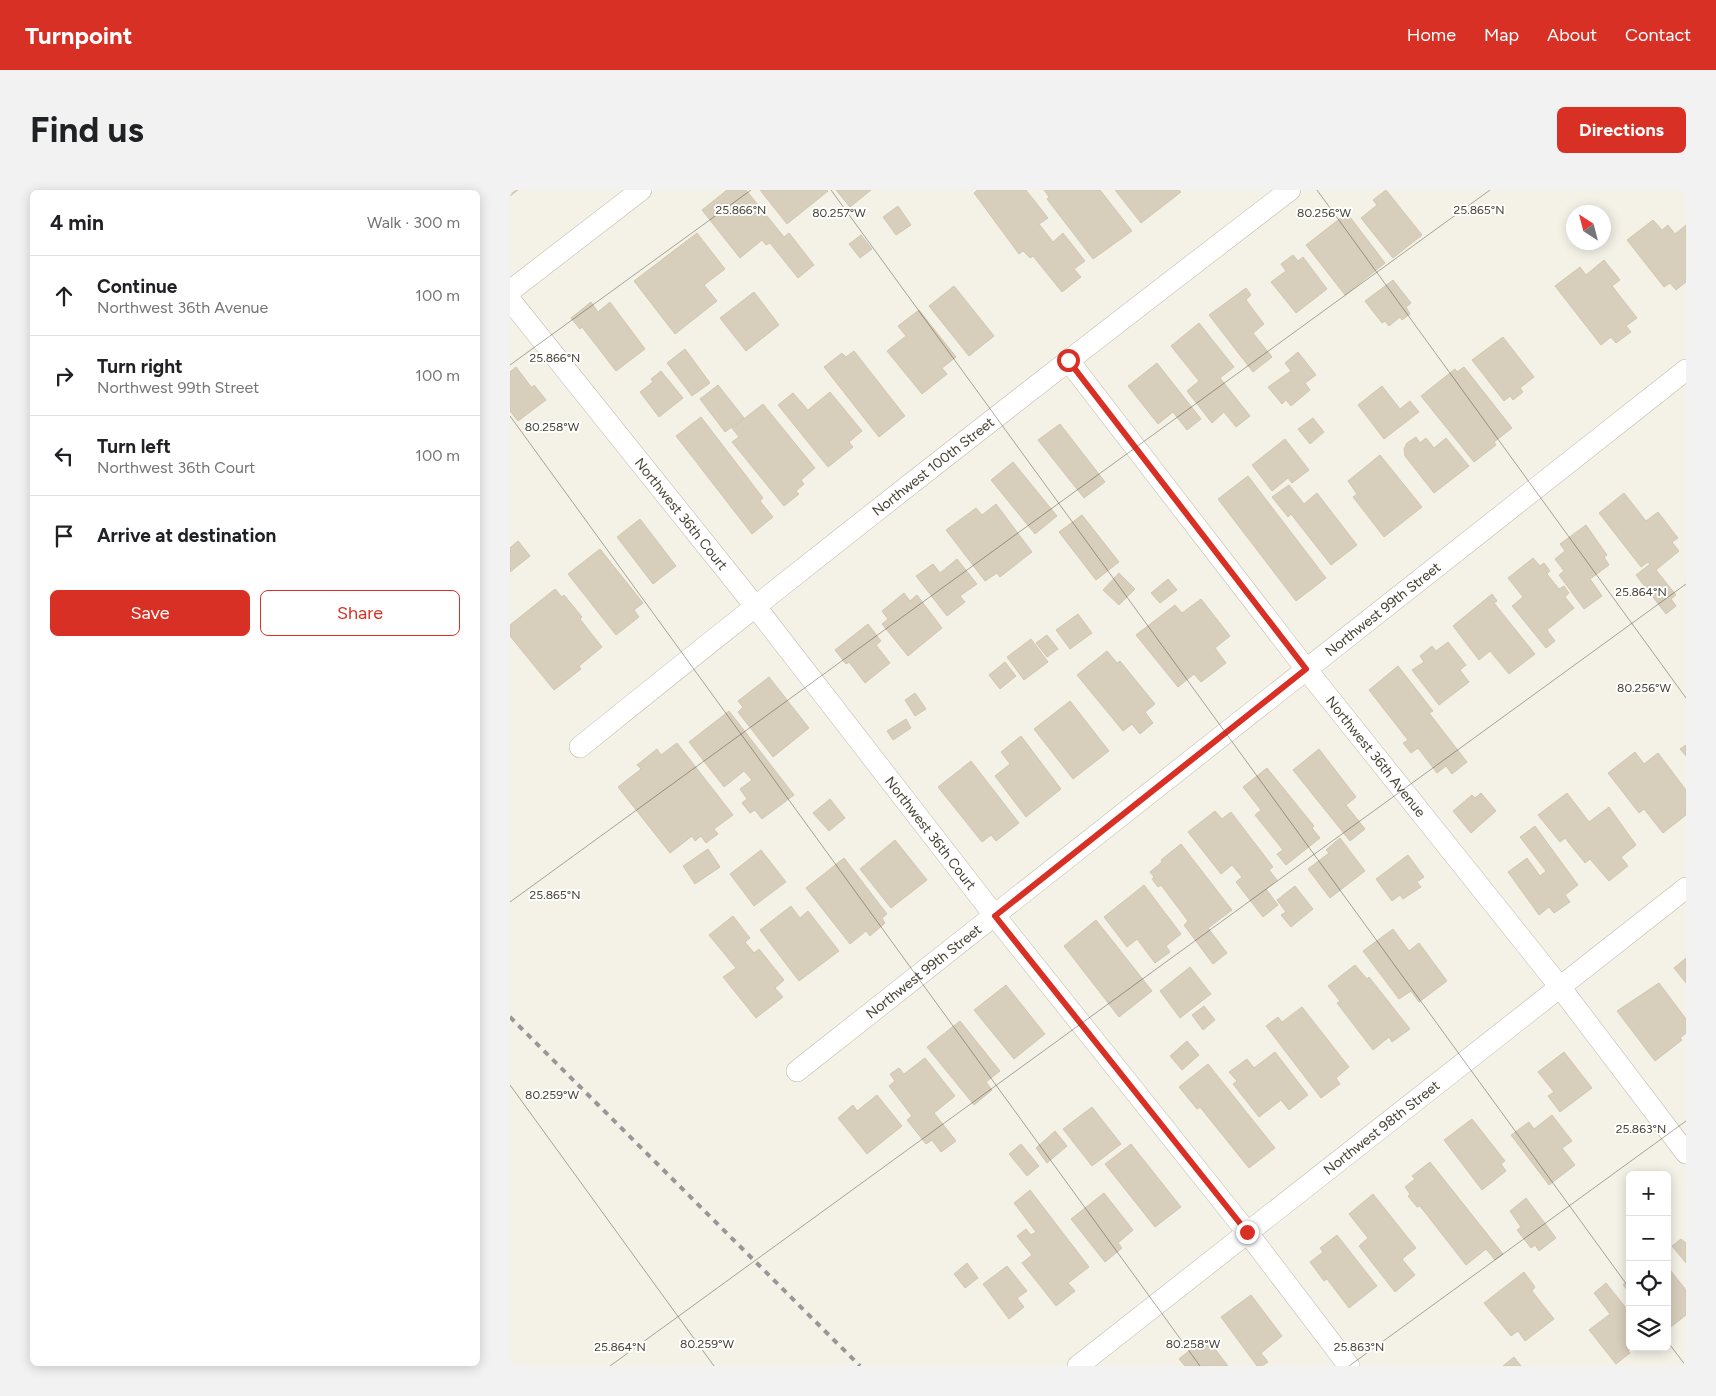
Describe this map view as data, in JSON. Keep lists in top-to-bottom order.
{
  "streets": {
    "street": [
      "Northwest 100th Street",
      "Northwest 36th Court",
      "Northwest 99th Street",
      "Northwest 36th Avenue",
      "Northwest 98th Street"
    ]
  },
  "crossings": [
    ["Northwest 100th Street", "Northwest 36th Court"],
    ["Northwest 100th Street", "Northwest 36th Avenue"],
    ["Northwest 36th Court", "Northwest 99th Street"],
    ["Northwest 36th Court", "Northwest 98th Street"],
    ["Northwest 99th Street", "Northwest 36th Avenue"],
    ["Northwest 36th Avenue", "Northwest 98th Street"]
  ],
  "north": "top left",
  "page": {
    "header": "Turnpoint",
    "nav": [
      "Home",
      "Map",
      "About",
      "Contact"
    ],
    "buttons": [
      "Directions",
      ["Save", "Share"]
    ],
    "title": "Find us",
    "heading": ["4 min", "Walk · 300 m"],
    "list": [
      ["Continue", "Northwest 36th Avenue", "100 m"],
      ["Turn right", "Northwest 99th Street", "100 m"],
      ["Turn left", "Northwest 36th Court", "100 m"],
      "Arrive at destination"
    ],
    "map_buttons": ["+", "−"]
  },
  "coordinates": [
    "25.866°N",
    "25.865°N",
    "80.257°W",
    "80.256°W",
    "80.258°W",
    "25.864°N",
    "80.259°W",
    "25.863°N"
  ]
}
